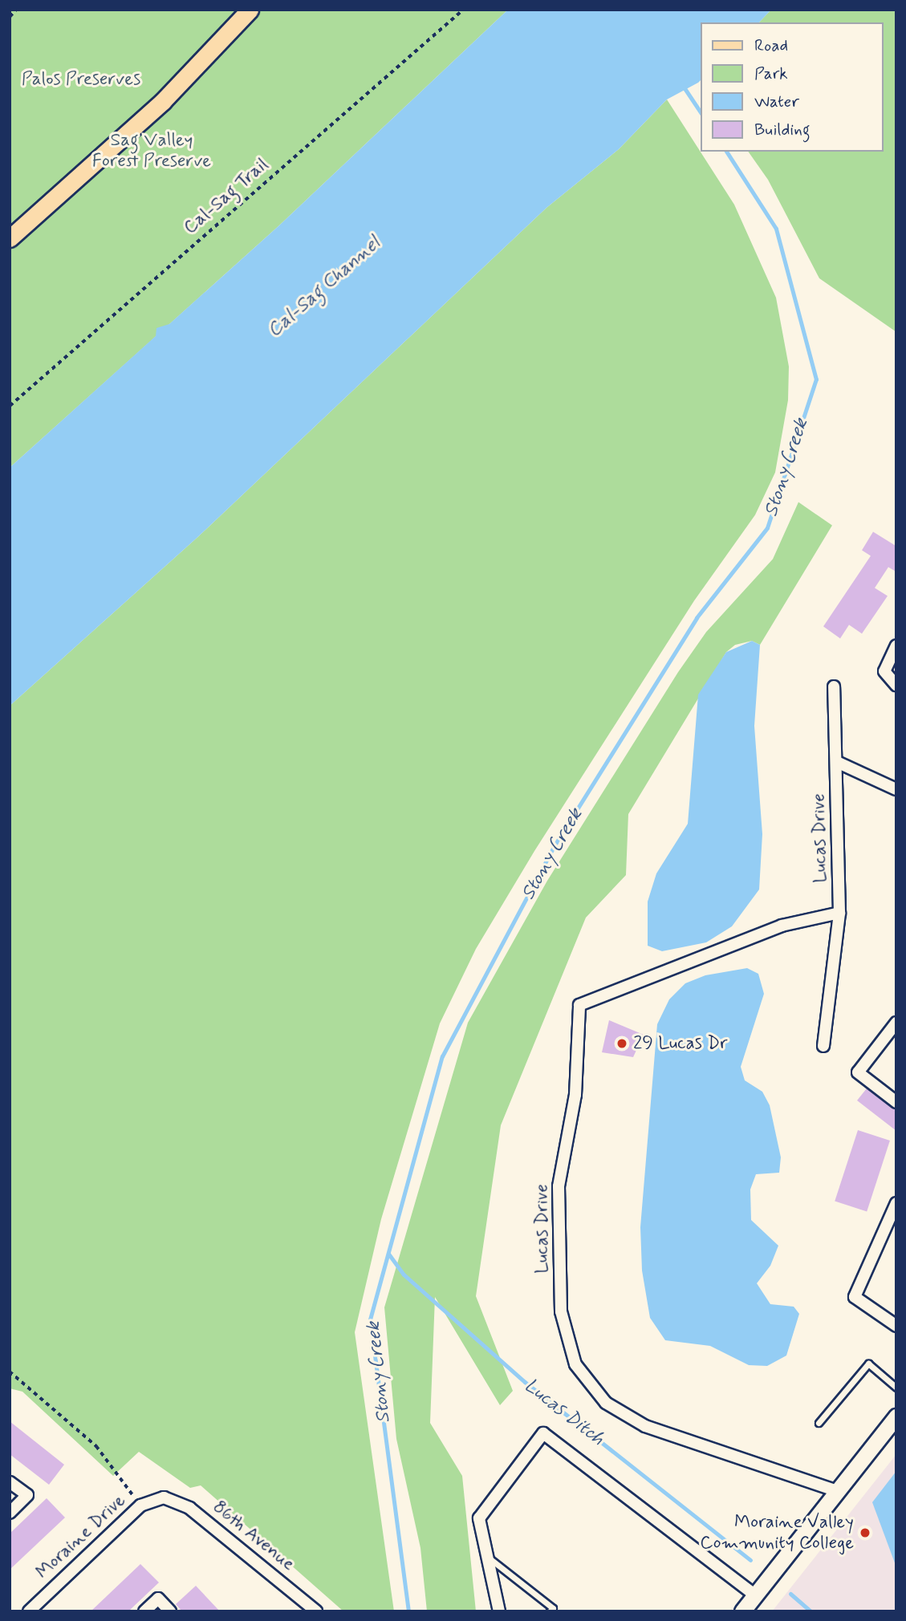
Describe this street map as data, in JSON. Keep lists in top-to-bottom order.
{
  "streets": {
    "street": ["Lucas Drive", "86th Avenue", "Moraine Drive"],
    "path": ["Cal-Sag Trail"]
  },
  "crossings": [
    ["86th Avenue", "Moraine Drive"]
  ],
  "water": ["Cal-Sag Channel", "Stony Creek", "Lucas Ditch"],
  "parks": ["Palos Preserves", "Sag Valley Forest Preserve"],
  "places": ["29 Lucas Dr", "Moraine Valley Community College"],
  "legend": [
    "Road",
    "Park",
    "Water",
    "Building"
  ]
}
